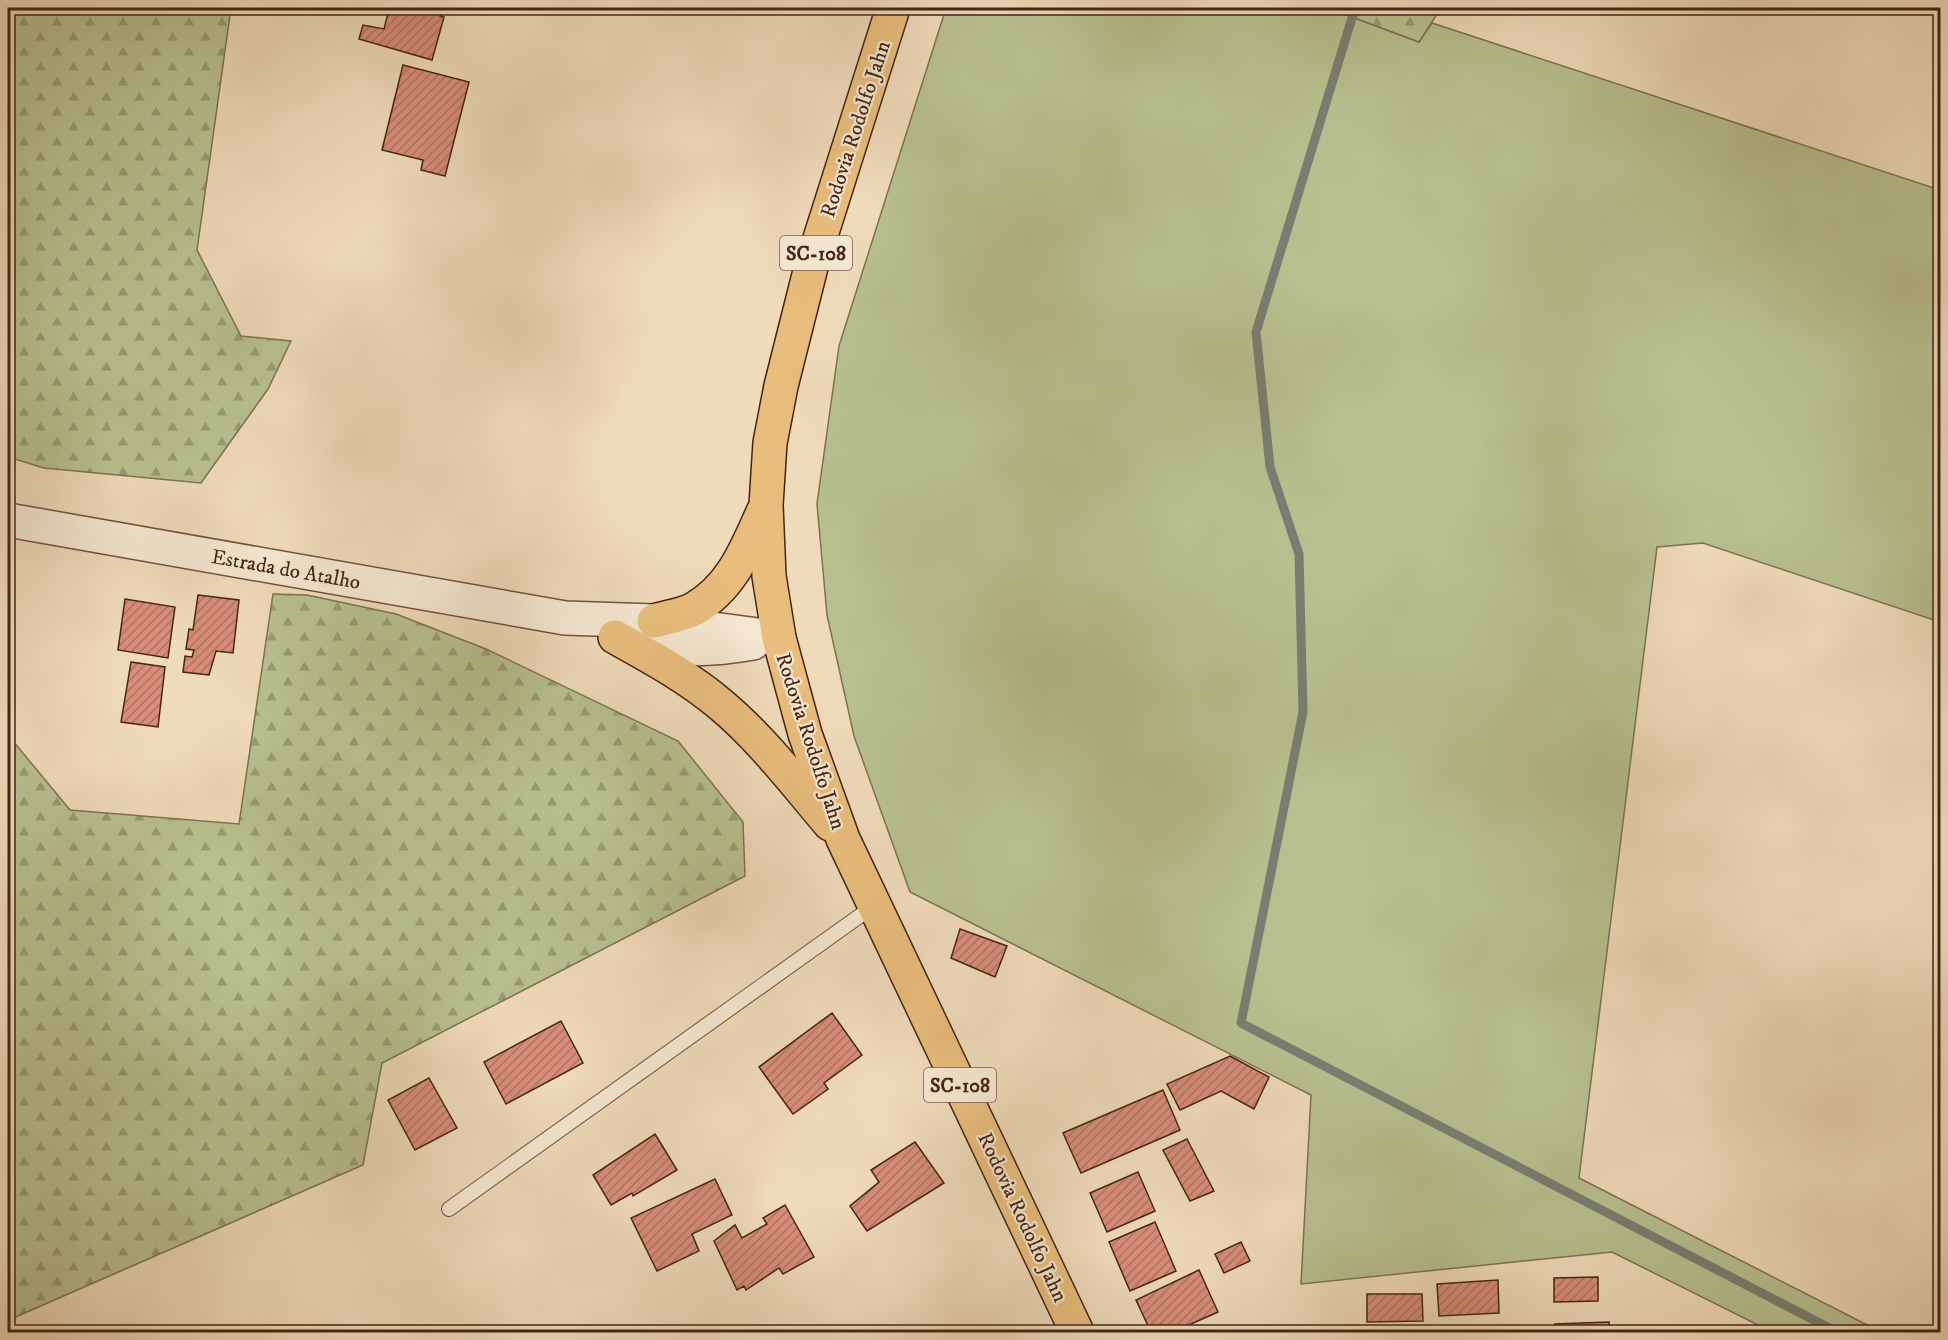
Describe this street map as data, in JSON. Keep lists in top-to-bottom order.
{
  "streets": {
    "main road": ["Rodovia Rodolfo Jahn", "SC-108"],
    "street": ["Estrada do Atalho"]
  },
  "crossings": [
    ["Rodovia Rodolfo Jahn", "Estrada do Atalho"]
  ]
}
